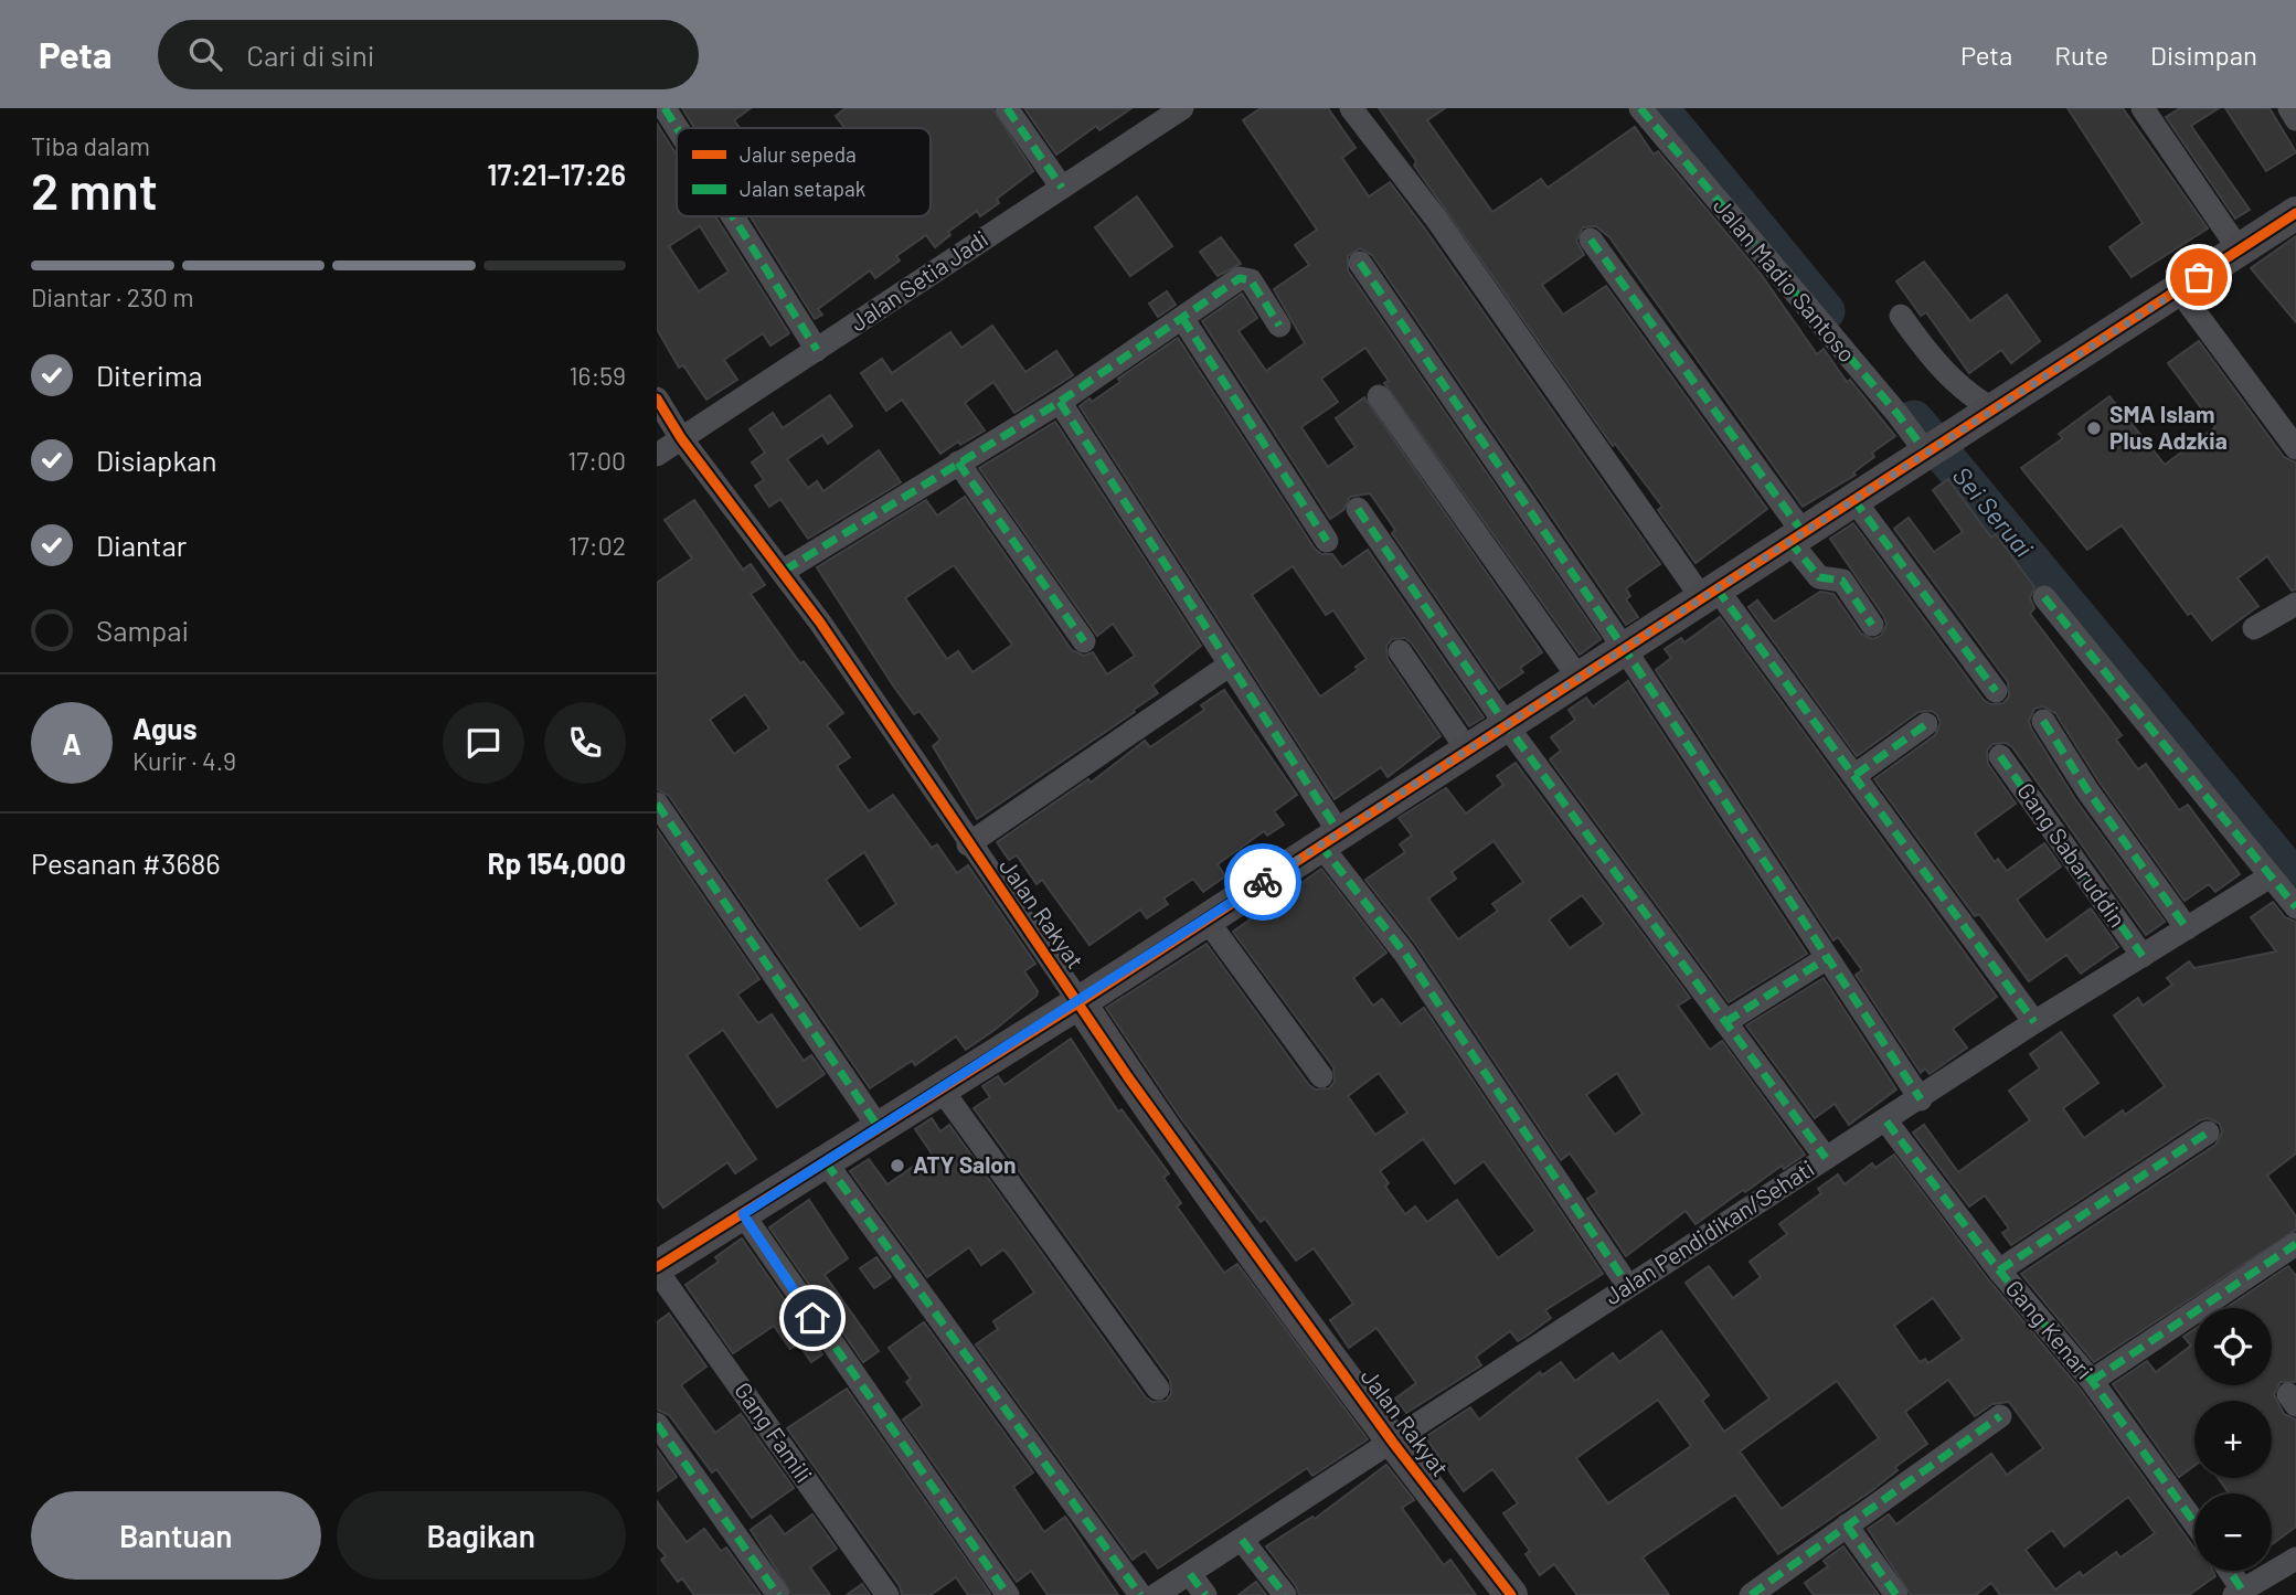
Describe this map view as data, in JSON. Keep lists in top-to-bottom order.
{
  "streets": {
    "street": [
      "Jalan Madio Santoso",
      "Jalan Setia Jadi",
      "Gang Sabaruddin",
      "Jalan Rakyat",
      "Jalan Pendidikan/Sehati",
      "Gang Kenari",
      "Gang Famili"
    ]
  },
  "crossings": [
    ["Jalan Setia Jadi", "Jalan Rakyat"],
    ["Gang Sabaruddin", "Jalan Pendidikan/Sehati"],
    ["Jalan Rakyat", "Jalan Pendidikan/Sehati"],
    ["Jalan Pendidikan/Sehati", "Gang Kenari"]
  ],
  "water": ["Sei Seruai"],
  "places": ["SMA Islam Plus Adzkia", "ATY Salon"],
  "legend": ["Jalur sepeda", "Jalan setapak"],
  "page": {
    "header": "Peta",
    "search": "Cari di sini",
    "nav": ["Peta", "Rute", "Disimpan"],
    "heading": ["2 mnt", "Tiba dalam", "17:21–17:26"],
    "panel": [
      "Agus",
      "Kurir · 4.9",
      "Pesanan #3686",
      "Rp 154,000"
    ],
    "bar": "Diantar · 230 m",
    "list": [
      ["Diterima", "16:59"],
      ["Disiapkan", "17:00"],
      ["Diantar", "17:02"],
      "Sampai"
    ],
    "round": "A",
    "map_buttons": ["+", "−"],
    "buttons": ["Bantuan", "Bagikan"]
  }
}
